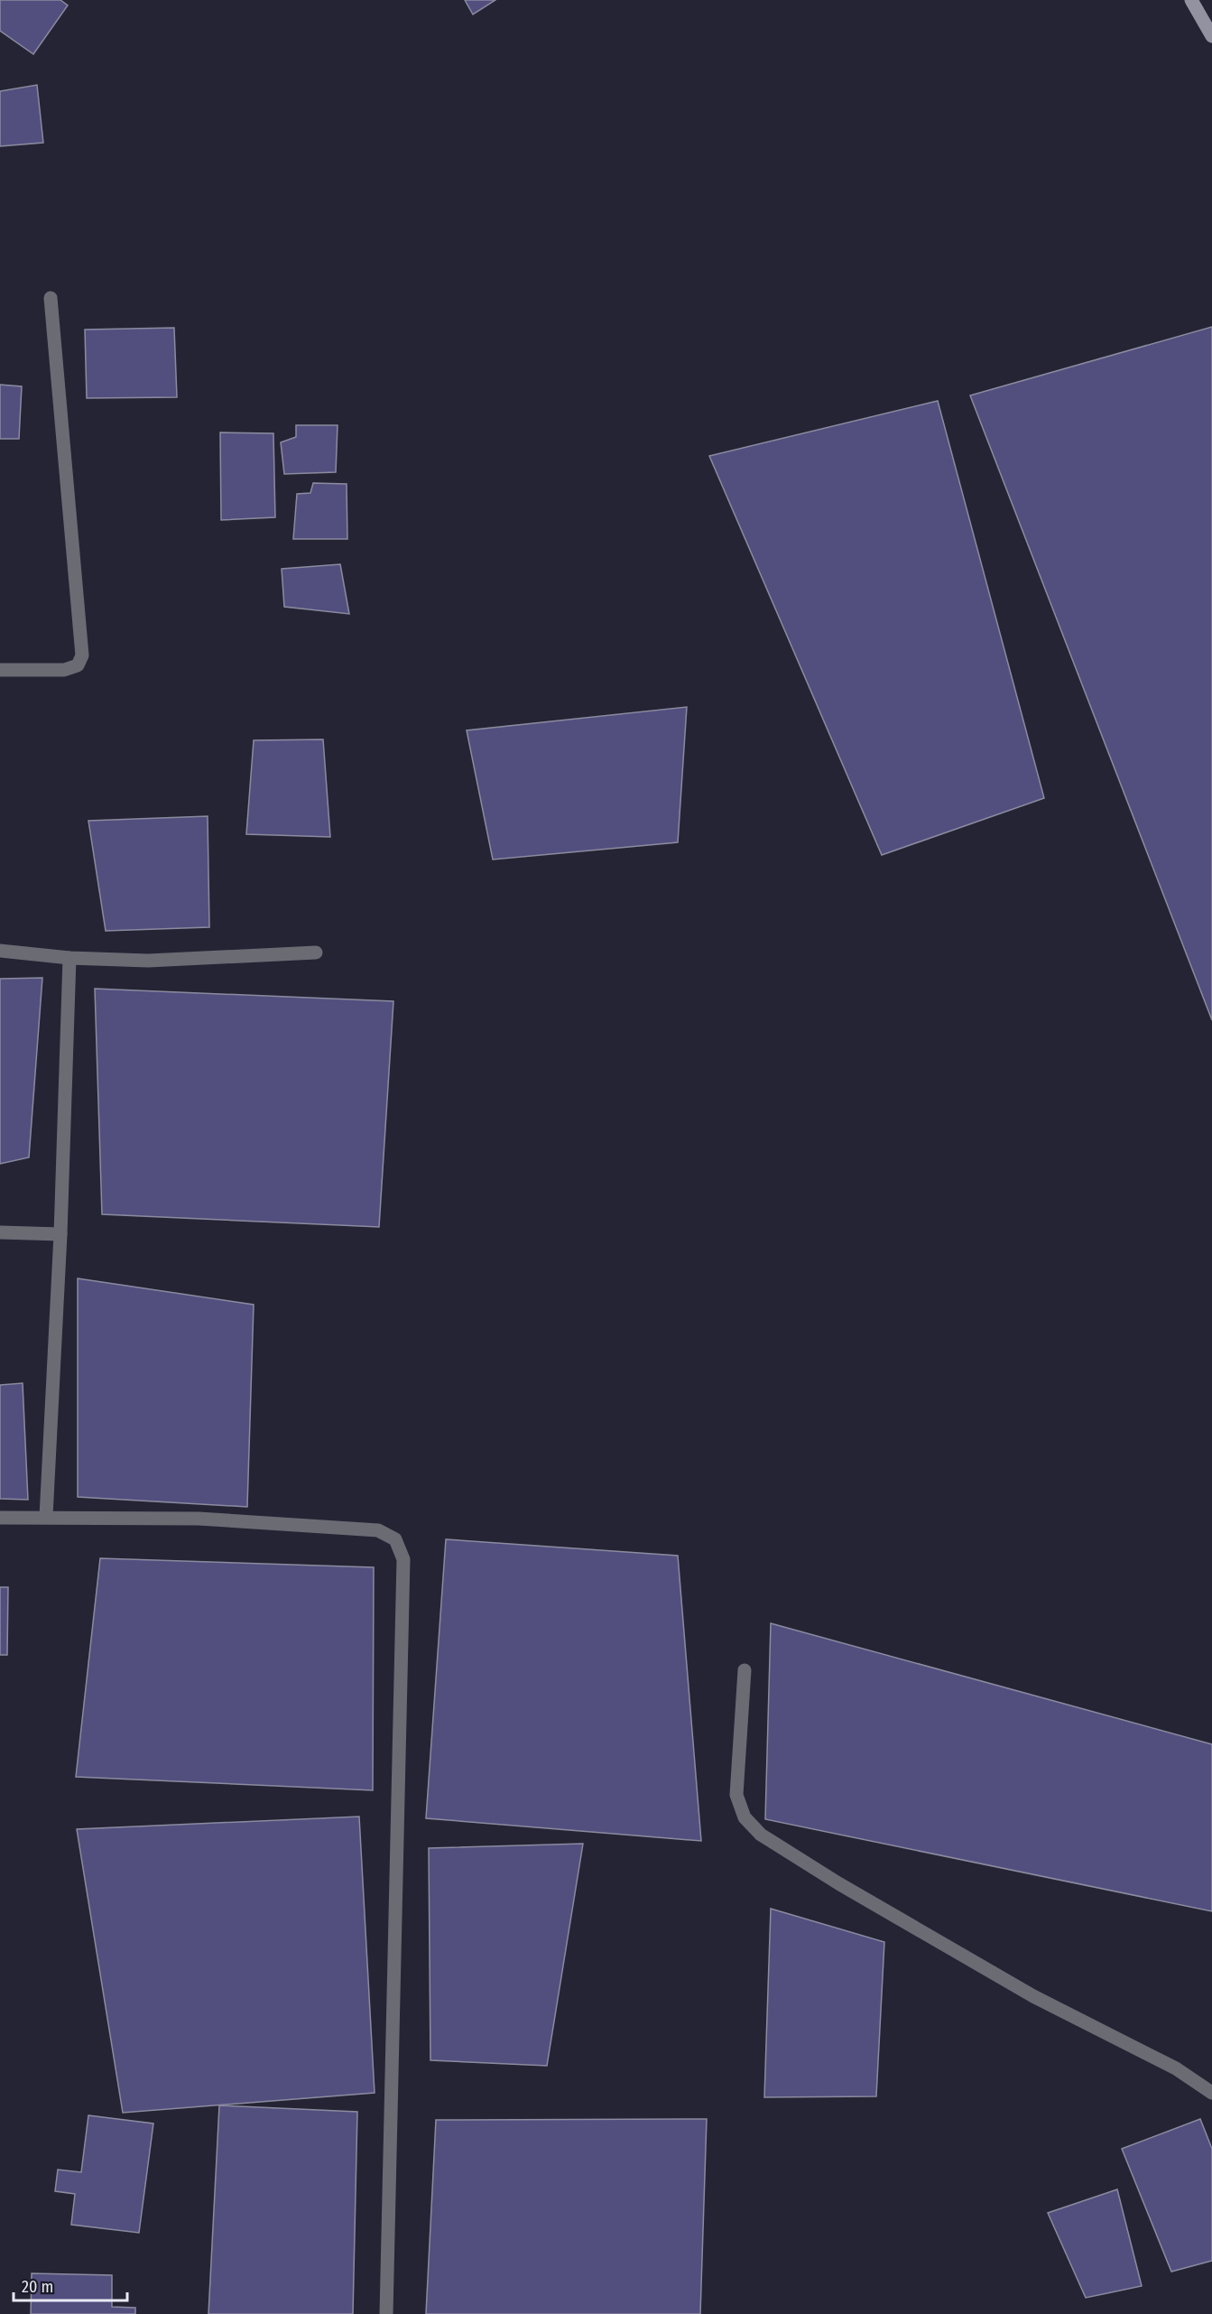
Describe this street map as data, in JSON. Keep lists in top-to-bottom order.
{
  "scale_bar": "20 m"
}
